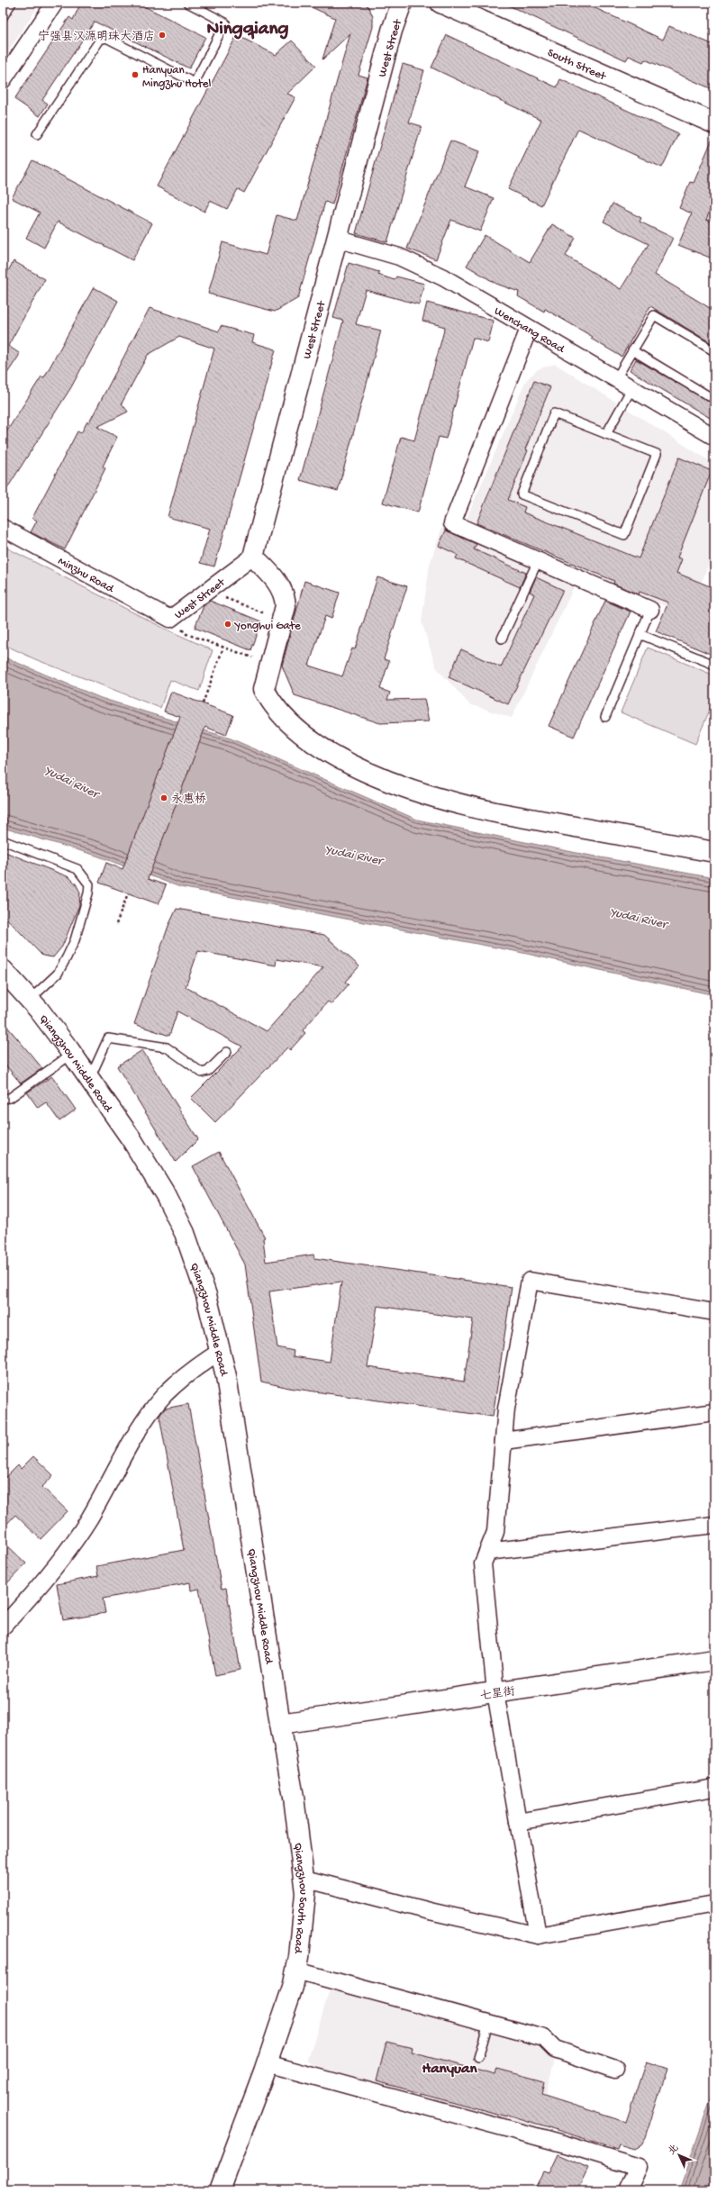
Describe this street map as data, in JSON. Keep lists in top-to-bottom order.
{
  "streets": {
    "main road": [
      "West Street",
      "South Street",
      "Qiangzhou Middle Road",
      "七星街",
      "Qiangzhou South Road"
    ],
    "street": ["Wenchang Road", "Minzhu Road"]
  },
  "crossings": [
    ["West Street", "Wenchang Road"],
    ["West Street", "Minzhu Road"],
    ["Qiangzhou Middle Road", "七星街"],
    ["Qiangzhou Middle Road", "Qiangzhou South Road"],
    ["七星街", "Qiangzhou South Road"]
  ],
  "districts": ["Ningqiang", "Hanyuan"],
  "water": ["Yudai River"],
  "places": [
    "宁强县汉源明珠大酒店",
    "Hanyuan Mingzhu Hotel",
    "Yonghui Gate",
    "永惠桥"
  ],
  "north": "top left"
}
